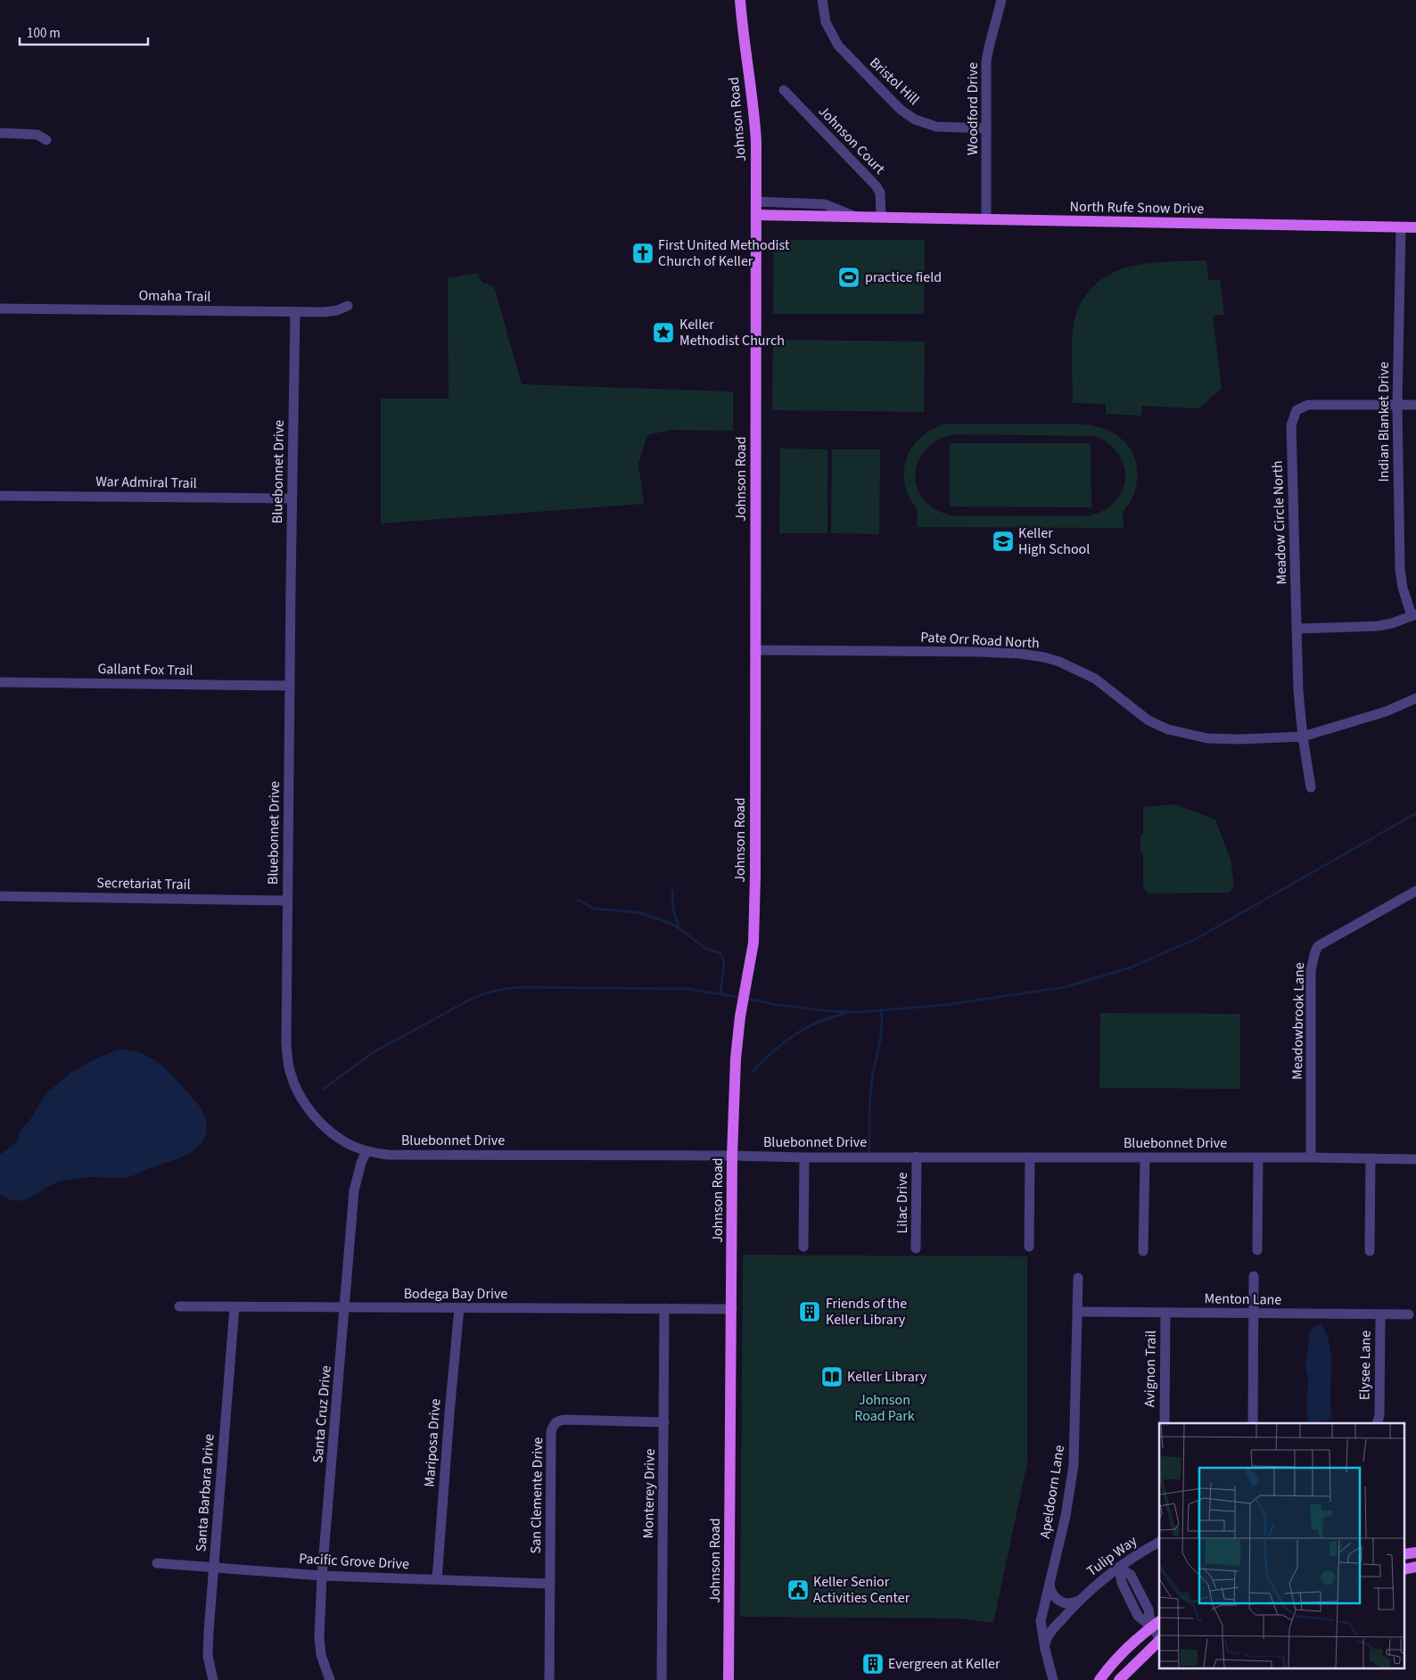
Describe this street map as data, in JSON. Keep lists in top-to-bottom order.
{
  "streets": {
    "main road": ["Johnson Road", "North Rufe Snow Drive"],
    "street": [
      "Bristol Hill",
      "Woodford Drive",
      "Johnson Court",
      "Omaha Trail",
      "Indian Blanket Drive",
      "Bluebonnet Drive",
      "War Admiral Trail",
      "Meadow Circle North",
      "Pate Orr Road North",
      "Gallant Fox Trail",
      "Secretariat Trail",
      "Meadowbrook Lane",
      "Lilac Drive",
      "Bodega Bay Drive",
      "Menton Lane",
      "Elysee Lane",
      "Avignon Trail",
      "Santa Cruz Drive",
      "Mariposa Drive",
      "Apeldoorn Lane",
      "Santa Barbara Drive",
      "Monterey Drive",
      "San Clemente Drive",
      "Tulip Way",
      "Pacific Grove Drive"
    ]
  },
  "crossings": [
    ["Bristol Hill", "Woodford Drive"],
    ["Woodford Drive", "North Rufe Snow Drive"],
    ["Johnson Road", "North Rufe Snow Drive"],
    ["Johnson Road", "Bluebonnet Drive"],
    ["Johnson Road", "Pate Orr Road North"],
    ["Johnson Road", "Bodega Bay Drive"],
    ["Johnson Court", "North Rufe Snow Drive"],
    ["North Rufe Snow Drive", "Indian Blanket Drive"],
    ["Omaha Trail", "Bluebonnet Drive"],
    ["Indian Blanket Drive", "Meadow Circle North"],
    ["Bluebonnet Drive", "War Admiral Trail"],
    ["Bluebonnet Drive", "Gallant Fox Trail"],
    ["Bluebonnet Drive", "Secretariat Trail"],
    ["Bluebonnet Drive", "Meadowbrook Lane"],
    ["Bluebonnet Drive", "Lilac Drive"],
    ["Bluebonnet Drive", "Santa Cruz Drive"],
    ["Meadow Circle North", "Pate Orr Road North"],
    ["Bodega Bay Drive", "Santa Cruz Drive"],
    ["Bodega Bay Drive", "Mariposa Drive"],
    ["Bodega Bay Drive", "Santa Barbara Drive"],
    ["Bodega Bay Drive", "Monterey Drive"],
    ["Menton Lane", "Elysee Lane"],
    ["Menton Lane", "Avignon Trail"],
    ["Menton Lane", "Apeldoorn Lane"],
    ["Santa Cruz Drive", "Pacific Grove Drive"],
    ["Mariposa Drive", "Pacific Grove Drive"],
    ["Apeldoorn Lane", "Tulip Way"],
    ["Santa Barbara Drive", "Pacific Grove Drive"],
    ["Monterey Drive", "San Clemente Drive"],
    ["San Clemente Drive", "Pacific Grove Drive"]
  ],
  "parks": ["Johnson Road Park"],
  "places": {
    "church": ["First United Methodist Church of Keller"],
    "sports": ["practice field"],
    "place": ["Keller Methodist Church"],
    "school or university": ["Keller High School"],
    "building": ["Friends of the Keller Library", "Evergreen at Keller"],
    "library": ["Keller Library"],
    "public building": ["Keller Senior Activities Center"]
  },
  "scale_bar": "100 m"
}
